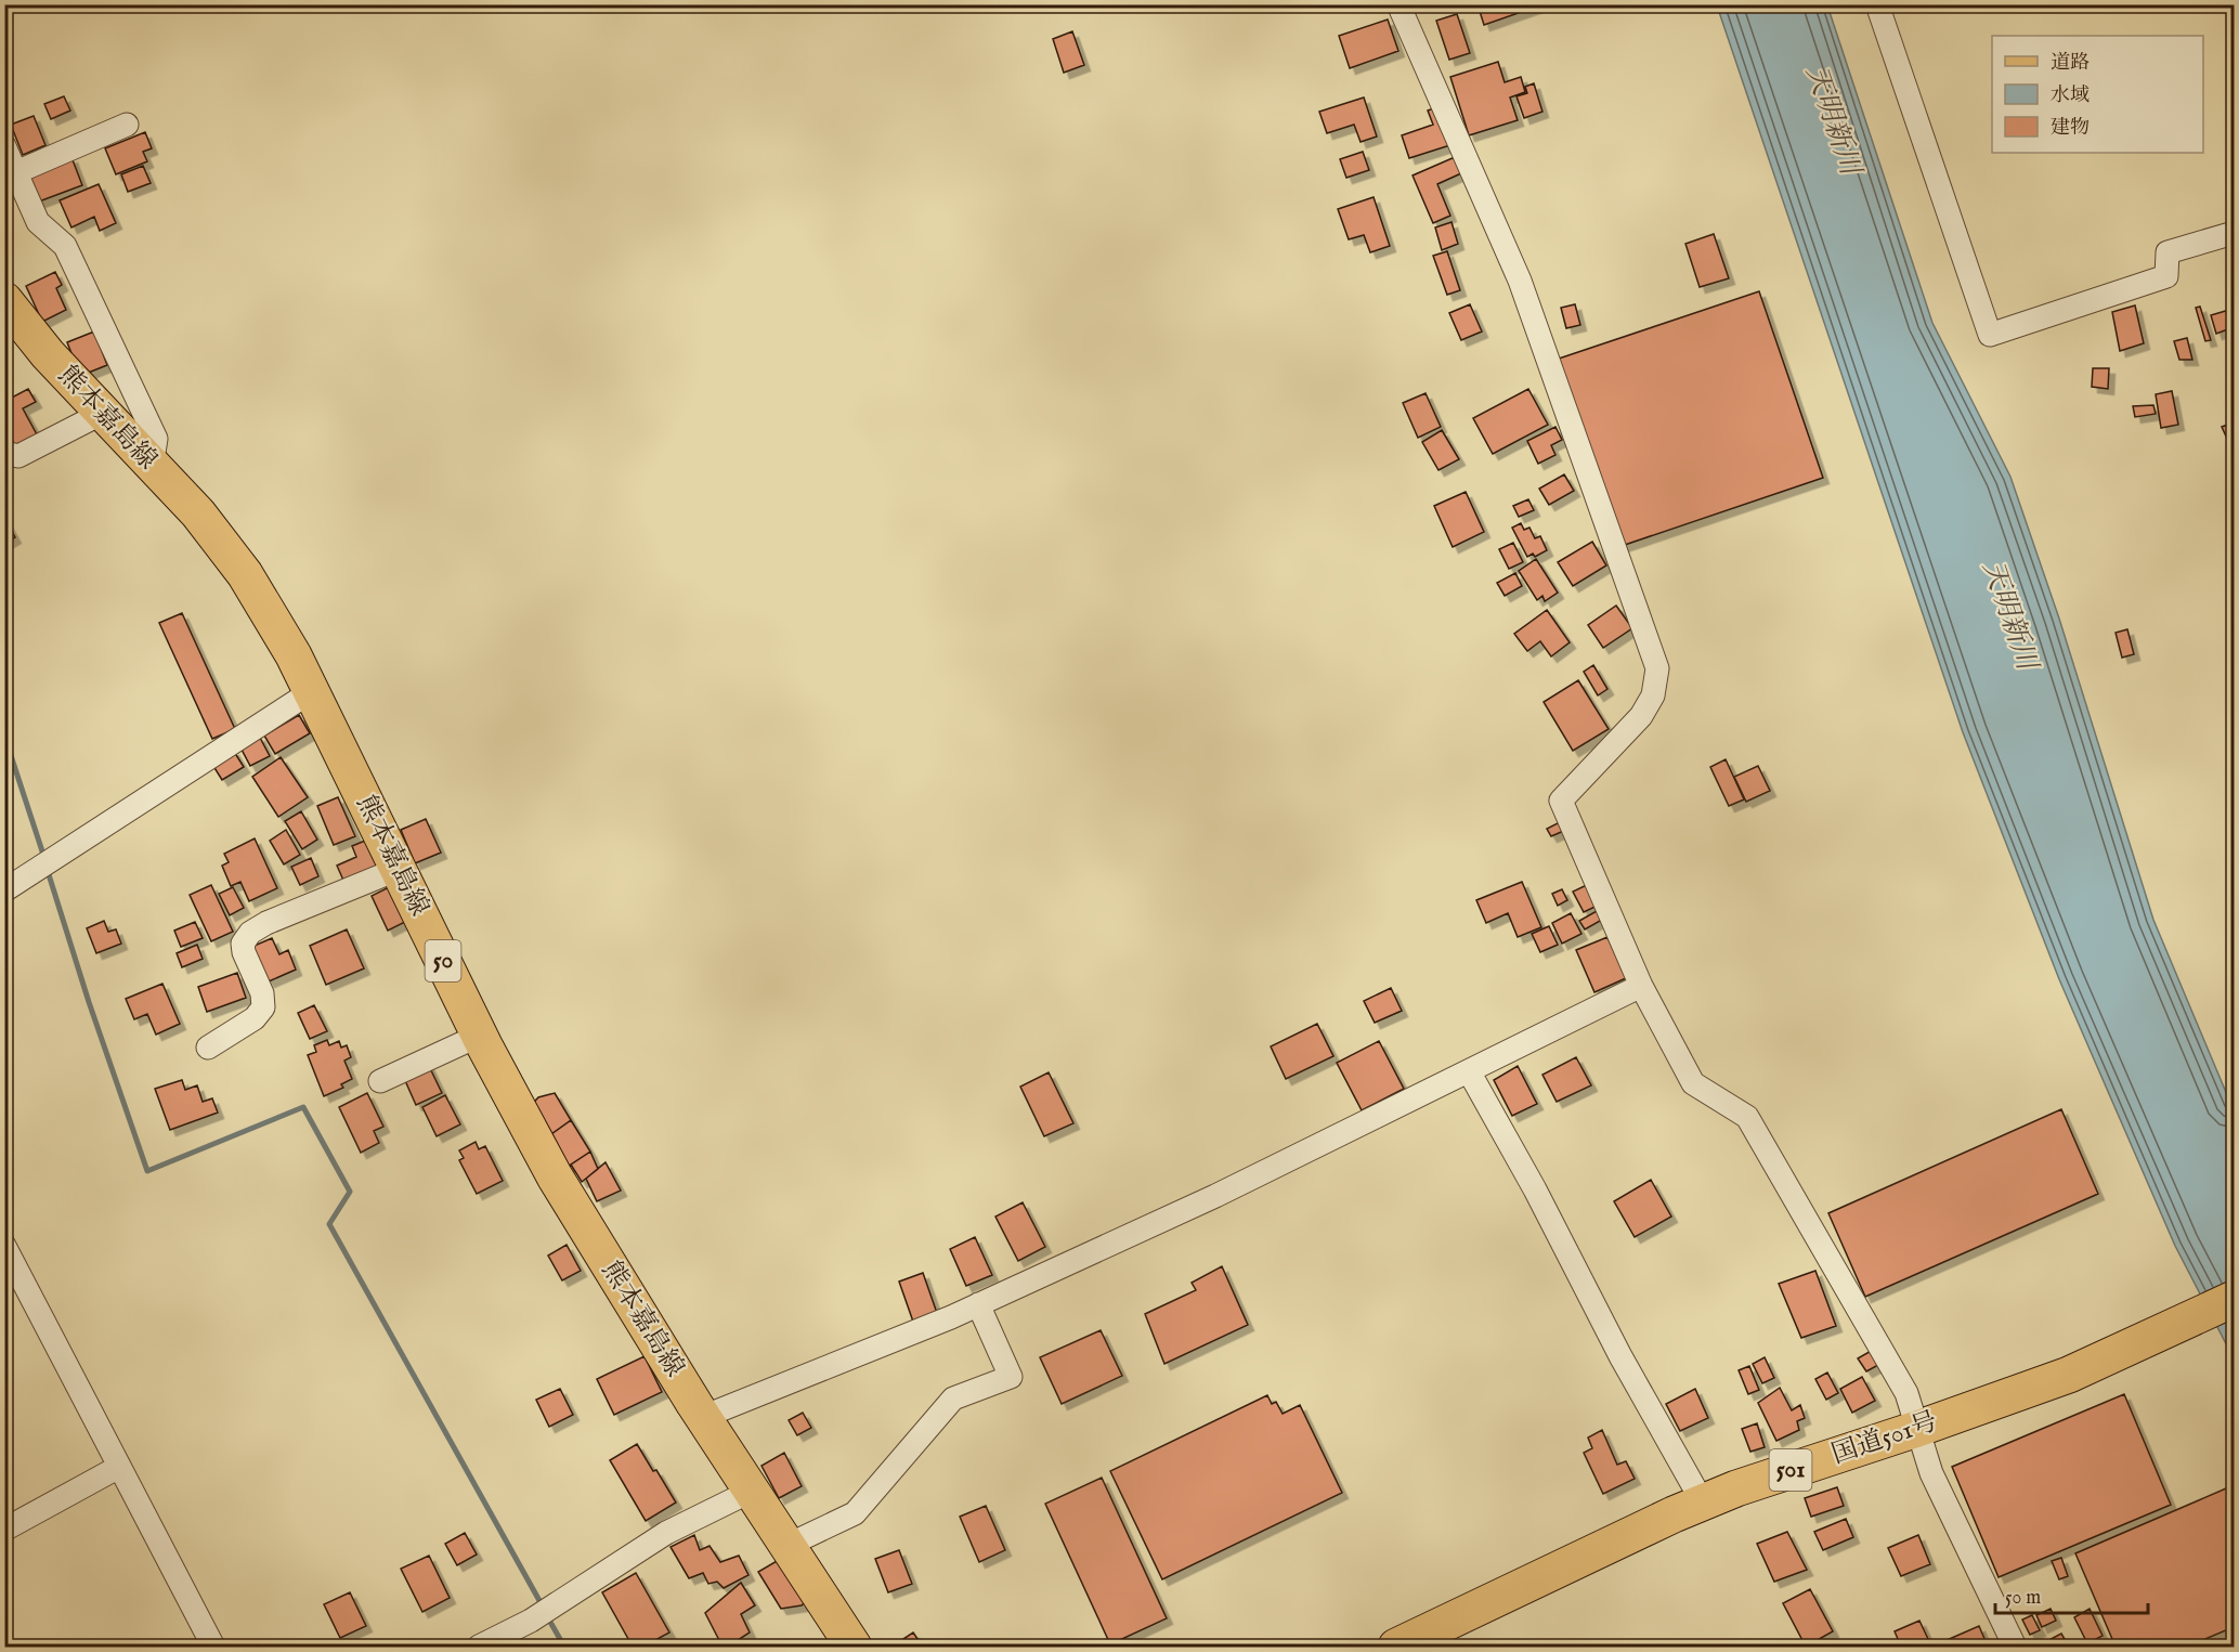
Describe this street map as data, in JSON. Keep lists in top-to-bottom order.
{
  "streets": {
    "main road": [
      "熊本嘉島線",
      "50",
      "国道501号",
      "501"
    ]
  },
  "water": ["天明新川"],
  "legend": ["道路", "水域", "建物"],
  "scale_bar": "50 m"
}
